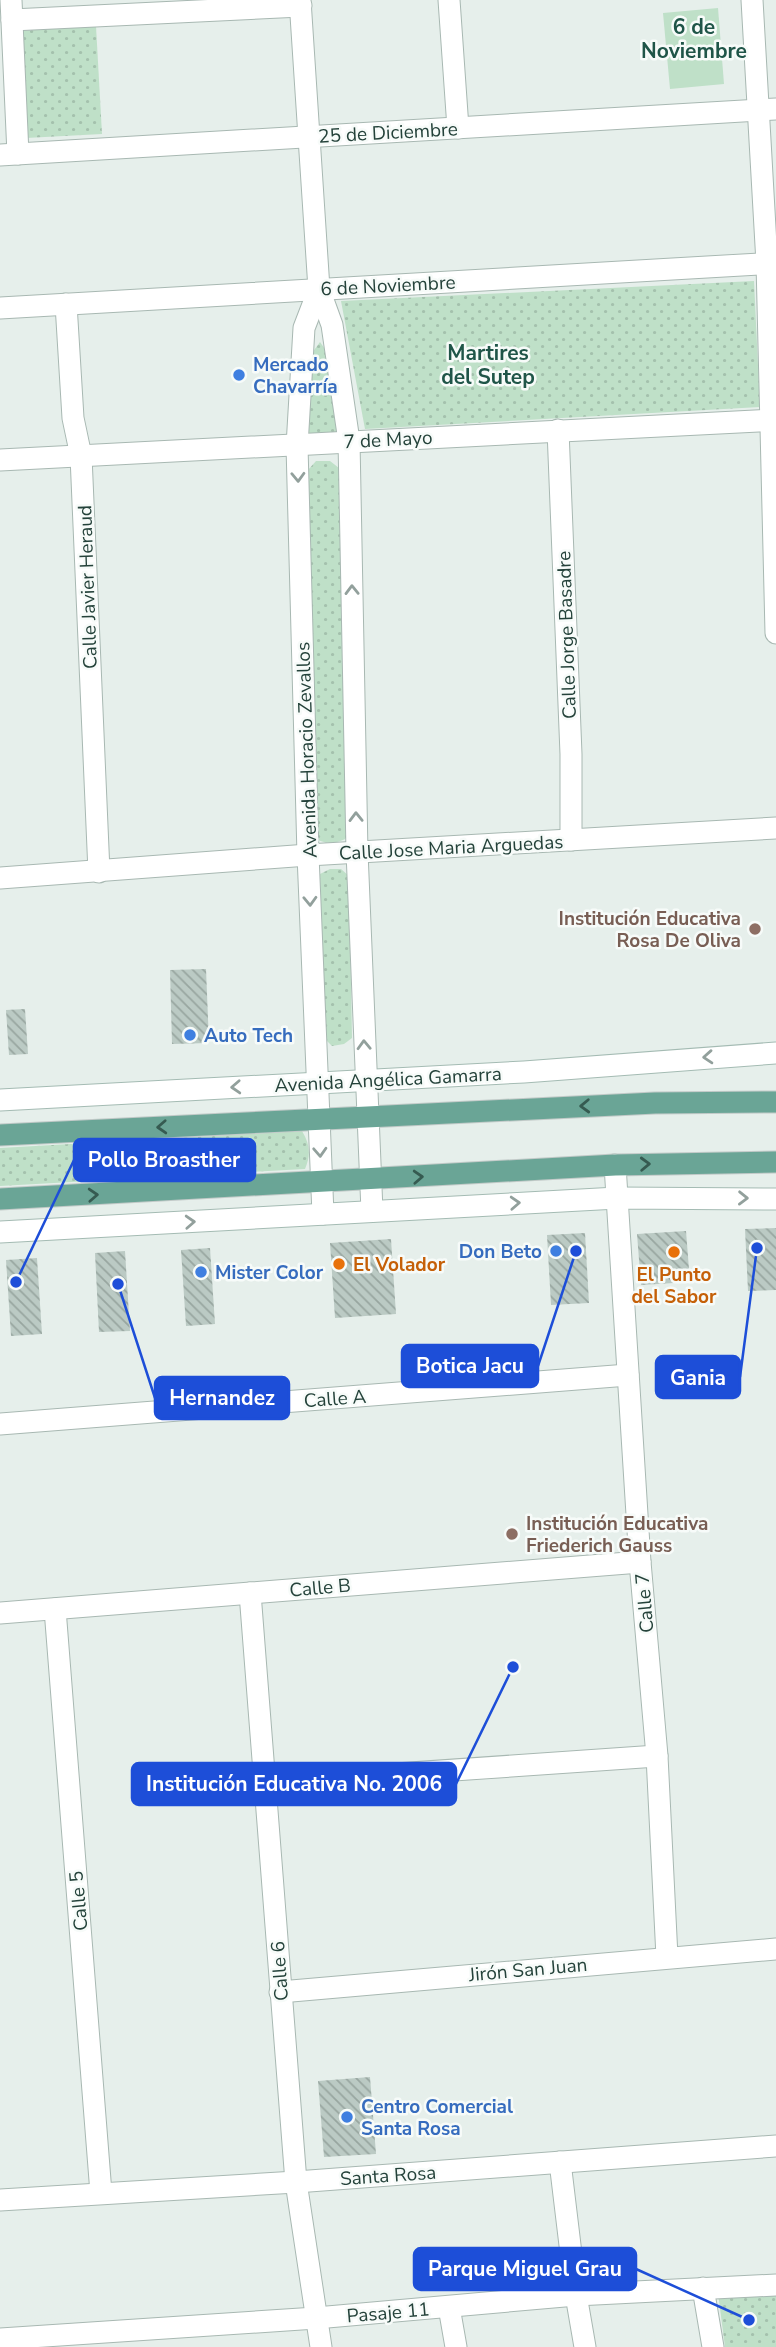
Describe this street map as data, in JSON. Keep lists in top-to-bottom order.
{
  "streets": {
    "main road": ["Avenida Angélica Gamarra"],
    "street": [
      "25 de Diciembre",
      "6 de Noviembre",
      "7 de Mayo",
      "Calle Javier Heraud",
      "Calle Jorge Basadre",
      "Avenida Horacio Zevallos",
      "Calle Jose Maria Arguedas",
      "Calle A",
      "Calle B",
      "Calle 7",
      "Calle 5",
      "Jirón San Juan",
      "Calle 6",
      "Santa Rosa",
      "Pasaje 11"
    ]
  },
  "crossings": [
    ["25 de Diciembre", "Avenida Horacio Zevallos"],
    ["6 de Noviembre", "Calle Javier Heraud"],
    ["6 de Noviembre", "Avenida Horacio Zevallos"],
    ["7 de Mayo", "Calle Javier Heraud"],
    ["7 de Mayo", "Calle Jorge Basadre"],
    ["7 de Mayo", "Avenida Horacio Zevallos"],
    ["Calle Javier Heraud", "Calle Jose Maria Arguedas"],
    ["Calle Jorge Basadre", "Calle Jose Maria Arguedas"],
    ["Avenida Horacio Zevallos", "Calle Jose Maria Arguedas"],
    ["Avenida Horacio Zevallos", "Avenida Angélica Gamarra"],
    ["Calle A", "Calle 7"],
    ["Calle B", "Calle 7"],
    ["Calle B", "Calle 5"],
    ["Calle B", "Calle 6"],
    ["Calle 7", "Jirón San Juan"],
    ["Calle 5", "Santa Rosa"],
    ["Jirón San Juan", "Calle 6"],
    ["Calle 6", "Santa Rosa"],
    ["Calle 6", "Pasaje 11"]
  ],
  "districts": ["6 de Noviembre", "Martires del Sutep"],
  "places": [
    "Mercado Chavarría",
    "Institución Educativa Rosa De Oliva",
    "Auto Tech",
    "Gania",
    "Don Beto",
    "Botica Jacu",
    "El Punto del Sabor",
    "El Volador",
    "Mister Color",
    "Pollo Broasther",
    "Hernandez",
    "Institución Educativa Friederich Gauss",
    "Institución Educativa No. 2006",
    "Centro Comercial Santa Rosa",
    "Parque Miguel Grau"
  ]
}
